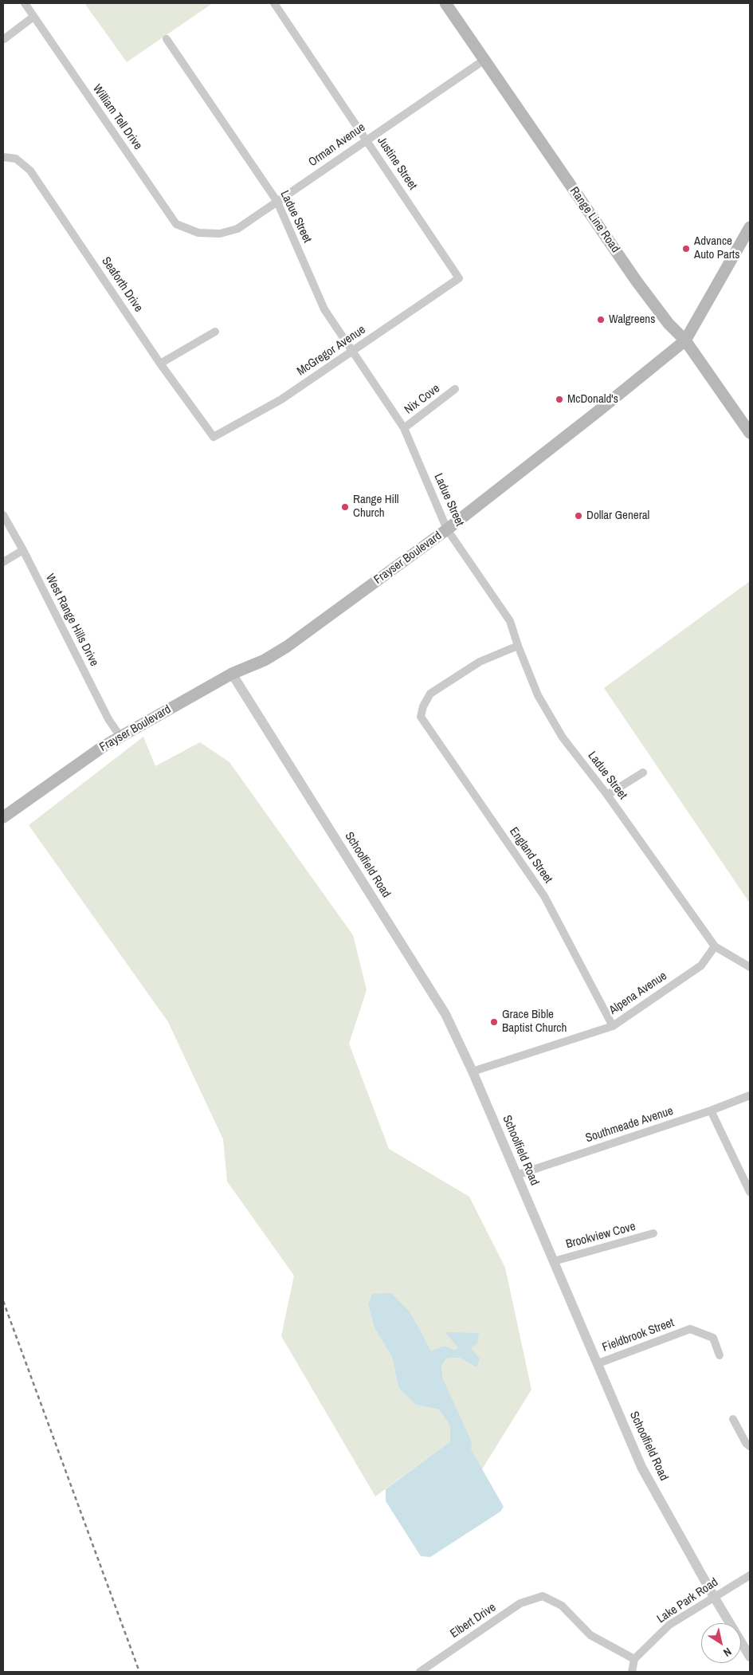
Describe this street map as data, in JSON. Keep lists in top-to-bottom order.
{
  "streets": {
    "main road": ["Range Line Road", "Frayser Boulevard"],
    "street": [
      "William Tell Drive",
      "Orman Avenue",
      "Justine Street",
      "Ladue Street",
      "Seaforth Drive",
      "McGregor Avenue",
      "Nix Cove",
      "West Range Hills Drive",
      "England Street",
      "Schoolfield Road",
      "Alpena Avenue",
      "Southmeade Avenue",
      "Brookview Cove",
      "Fieldbrook Street",
      "Lake Park Road",
      "Elbert Drive"
    ]
  },
  "crossings": [
    ["William Tell Drive", "Orman Avenue"],
    ["Orman Avenue", "Justine Street"],
    ["Orman Avenue", "Ladue Street"],
    ["Orman Avenue", "Range Line Road"],
    ["Justine Street", "McGregor Avenue"],
    ["Ladue Street", "McGregor Avenue"],
    ["Ladue Street", "Nix Cove"],
    ["Ladue Street", "Frayser Boulevard"],
    ["Ladue Street", "England Street"],
    ["Ladue Street", "Alpena Avenue"],
    ["Range Line Road", "Frayser Boulevard"],
    ["Seaforth Drive", "McGregor Avenue"],
    ["Frayser Boulevard", "West Range Hills Drive"],
    ["Frayser Boulevard", "Schoolfield Road"],
    ["England Street", "Alpena Avenue"],
    ["Schoolfield Road", "Alpena Avenue"],
    ["Schoolfield Road", "Southmeade Avenue"],
    ["Schoolfield Road", "Brookview Cove"],
    ["Schoolfield Road", "Fieldbrook Street"],
    ["Schoolfield Road", "Lake Park Road"],
    ["Lake Park Road", "Elbert Drive"]
  ],
  "places": [
    "Advance Auto Parts",
    "Walgreens",
    "McDonald's",
    "Range Hill Church",
    "Dollar General",
    "Grace Bible Baptist Church"
  ],
  "north": "bottom right"
}
